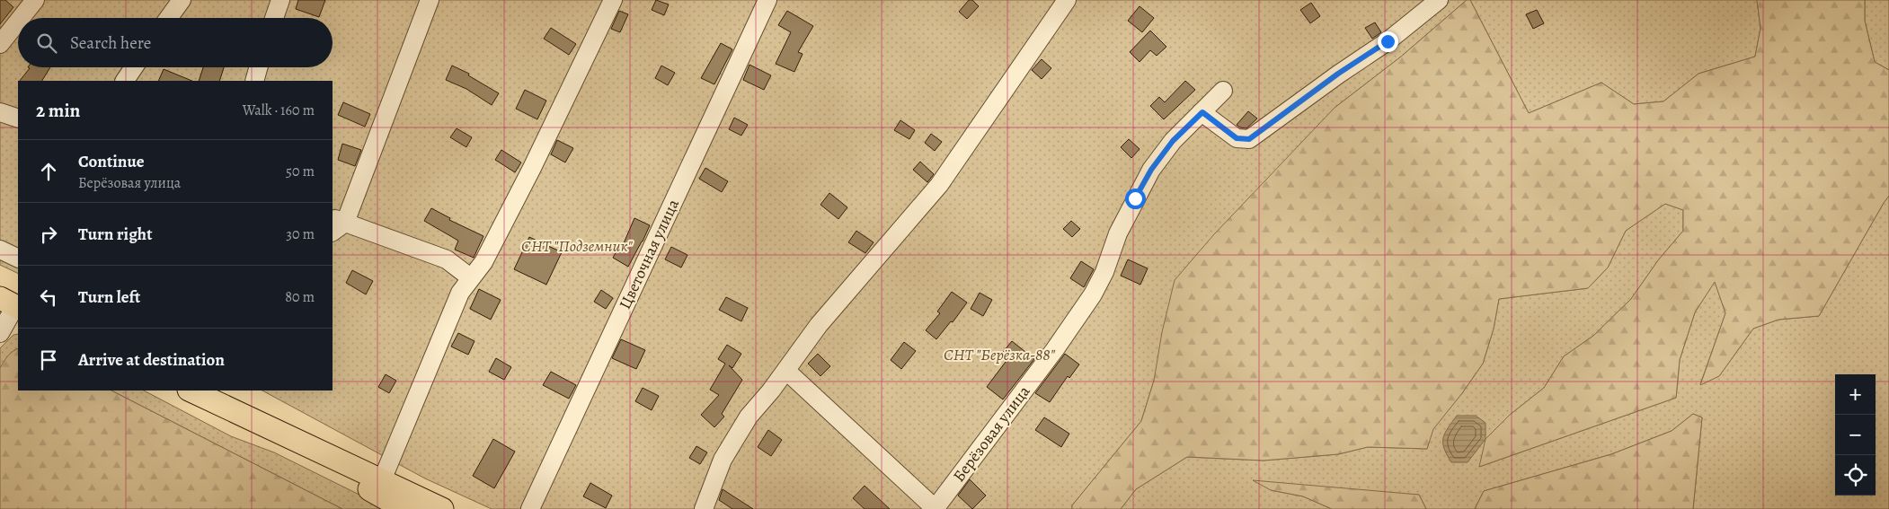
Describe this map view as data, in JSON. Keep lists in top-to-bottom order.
{
  "streets": {
    "street": ["Цветочная улица", "Берёзовая улица"]
  },
  "parks": ["СНТ \"Подземник\"", "СНТ \"Берёзка-88\""],
  "page": {
    "search": "Search here",
    "heading": ["2 min", "Walk · 160 m"],
    "list": [
      ["Continue", "Берёзовая улица", "50 m"],
      ["Turn right", "30 m"],
      ["Turn left", "80 m"],
      "Arrive at destination"
    ],
    "map_buttons": ["+", "−"]
  }
}
